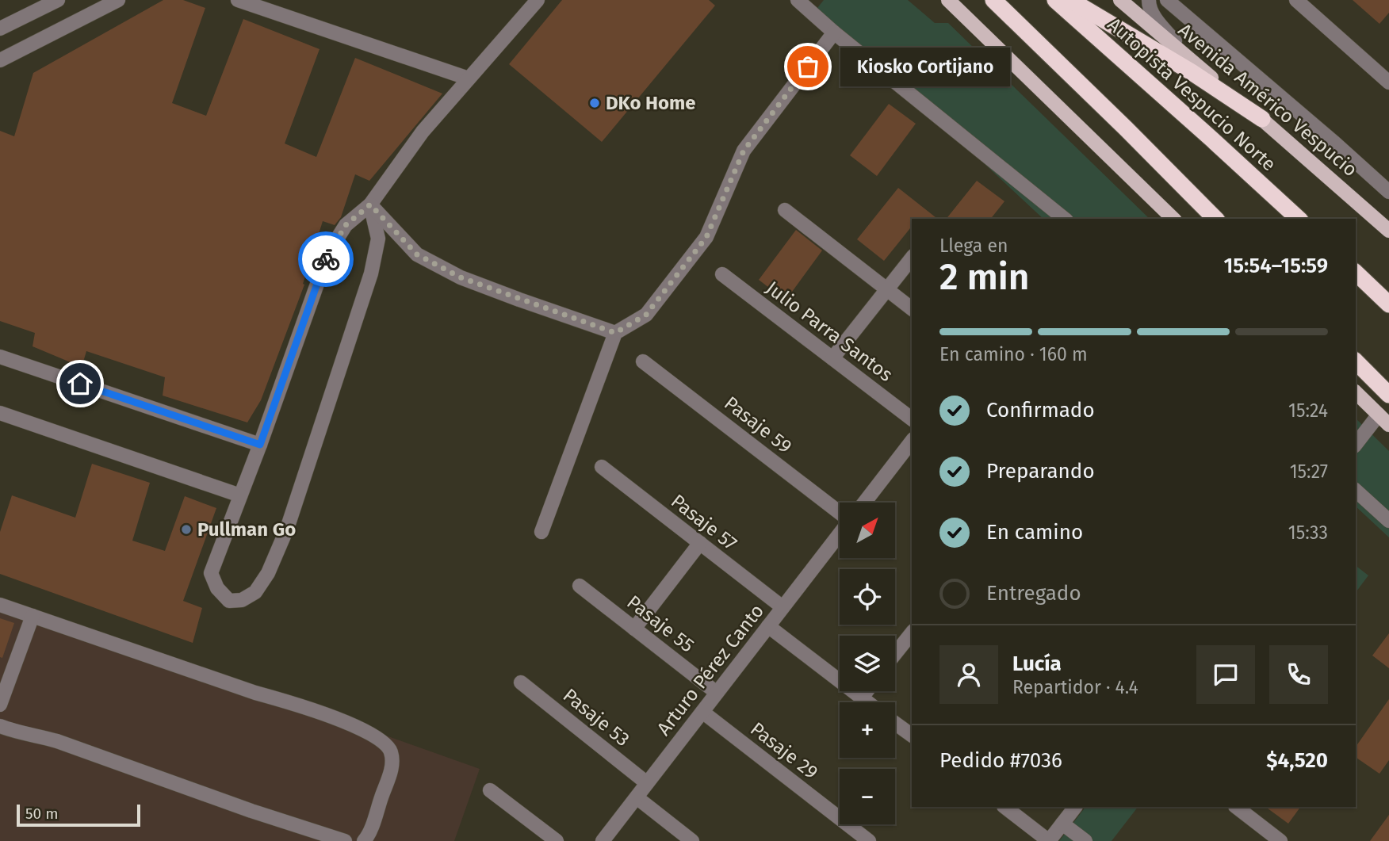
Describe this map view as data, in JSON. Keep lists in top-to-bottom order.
{
  "streets": {
    "highway": ["Autopista Vespucio Norte"],
    "main road": ["Avenida Américo Vespucio"],
    "street": [
      "Julio Parra Santos",
      "Pasaje 59",
      "Pasaje 57",
      "Pasaje 55",
      "Arturo Pérez Canto",
      "Pasaje 53",
      "Pasaje 29"
    ]
  },
  "crossings": [
    ["Pasaje 57", "Arturo Pérez Canto"],
    ["Pasaje 55", "Arturo Pérez Canto"],
    ["Arturo Pérez Canto", "Pasaje 53"],
    ["Arturo Pérez Canto", "Pasaje 29"]
  ],
  "places": ["Kiosko Cortijano", "DKo Home", "Pullman Go"],
  "scale_bar": "50 m",
  "north": "top right",
  "page": {
    "bubble": "Kiosko Cortijano",
    "heading": ["2 min", "Llega en", "15:54–15:59"],
    "panel": [
      "Lucía",
      "Repartidor · 4.4",
      "Pedido #7036",
      "$4,520"
    ],
    "bar": "En camino · 160 m",
    "list": [
      ["Confirmado", "15:24"],
      ["Preparando", "15:27"],
      ["En camino", "15:33"],
      "Entregado"
    ],
    "map_buttons": ["+", "−"],
    "scale": "50 m"
  }
}
